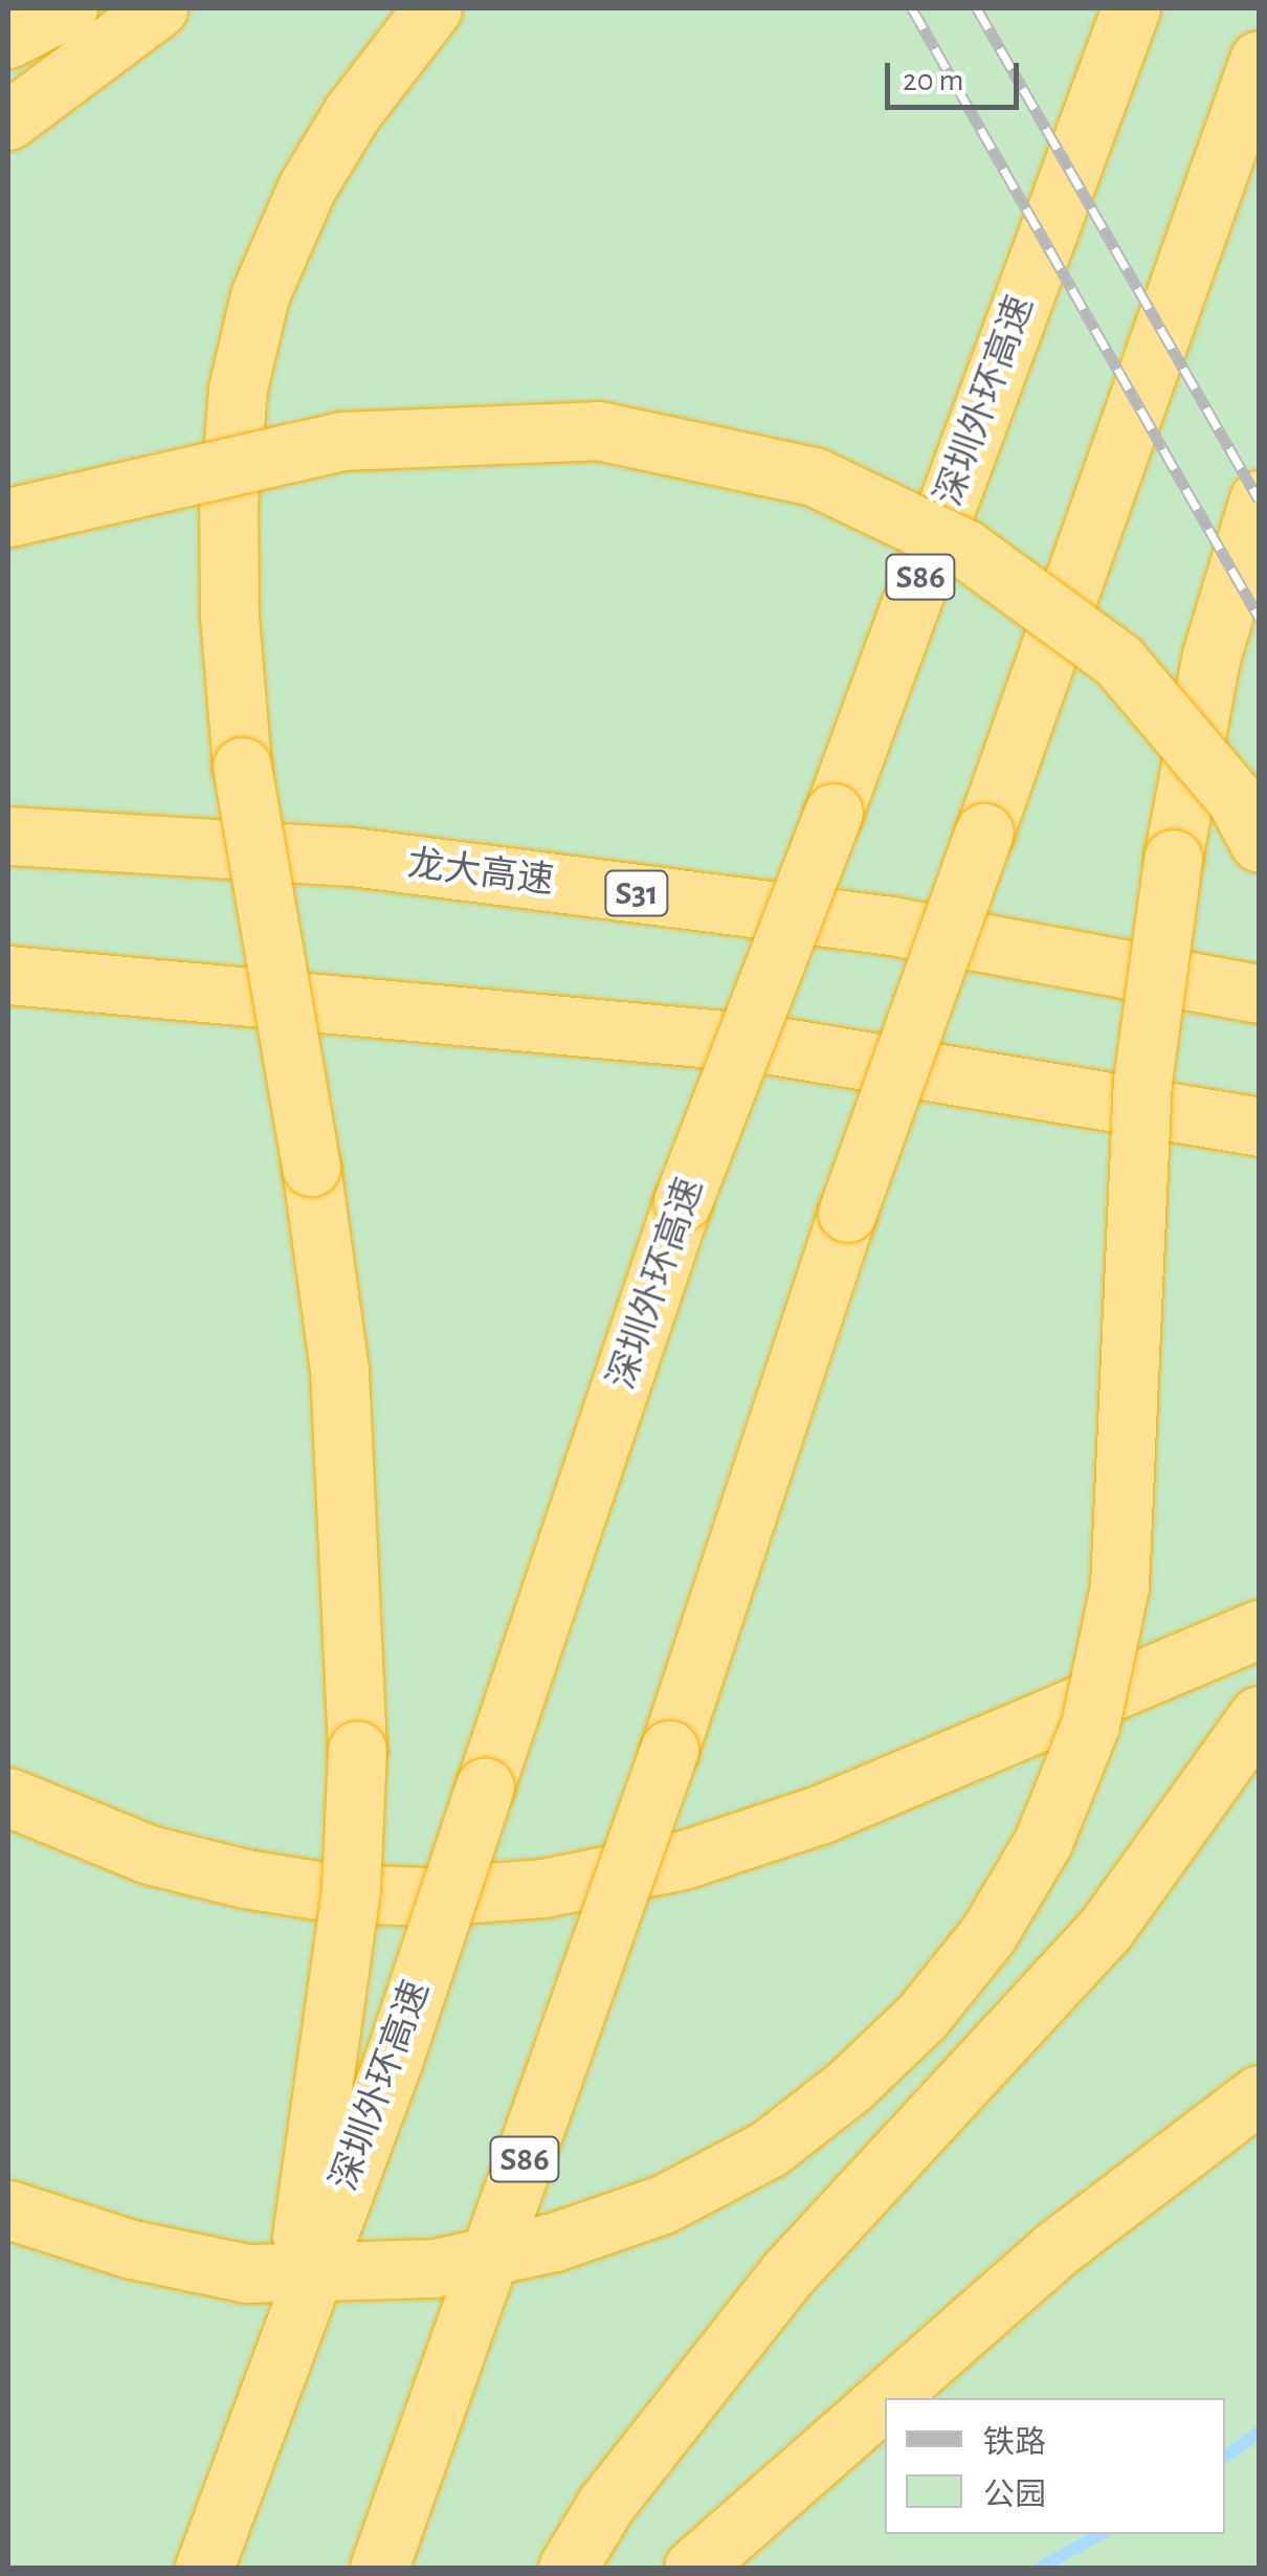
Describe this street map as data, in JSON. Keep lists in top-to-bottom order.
{
  "streets": {
    "highway": [
      "深圳外环高速",
      "S86",
      "龙大高速",
      "S31"
    ]
  },
  "legend": ["铁路", "公园"],
  "scale_bar": "20 m"
}
